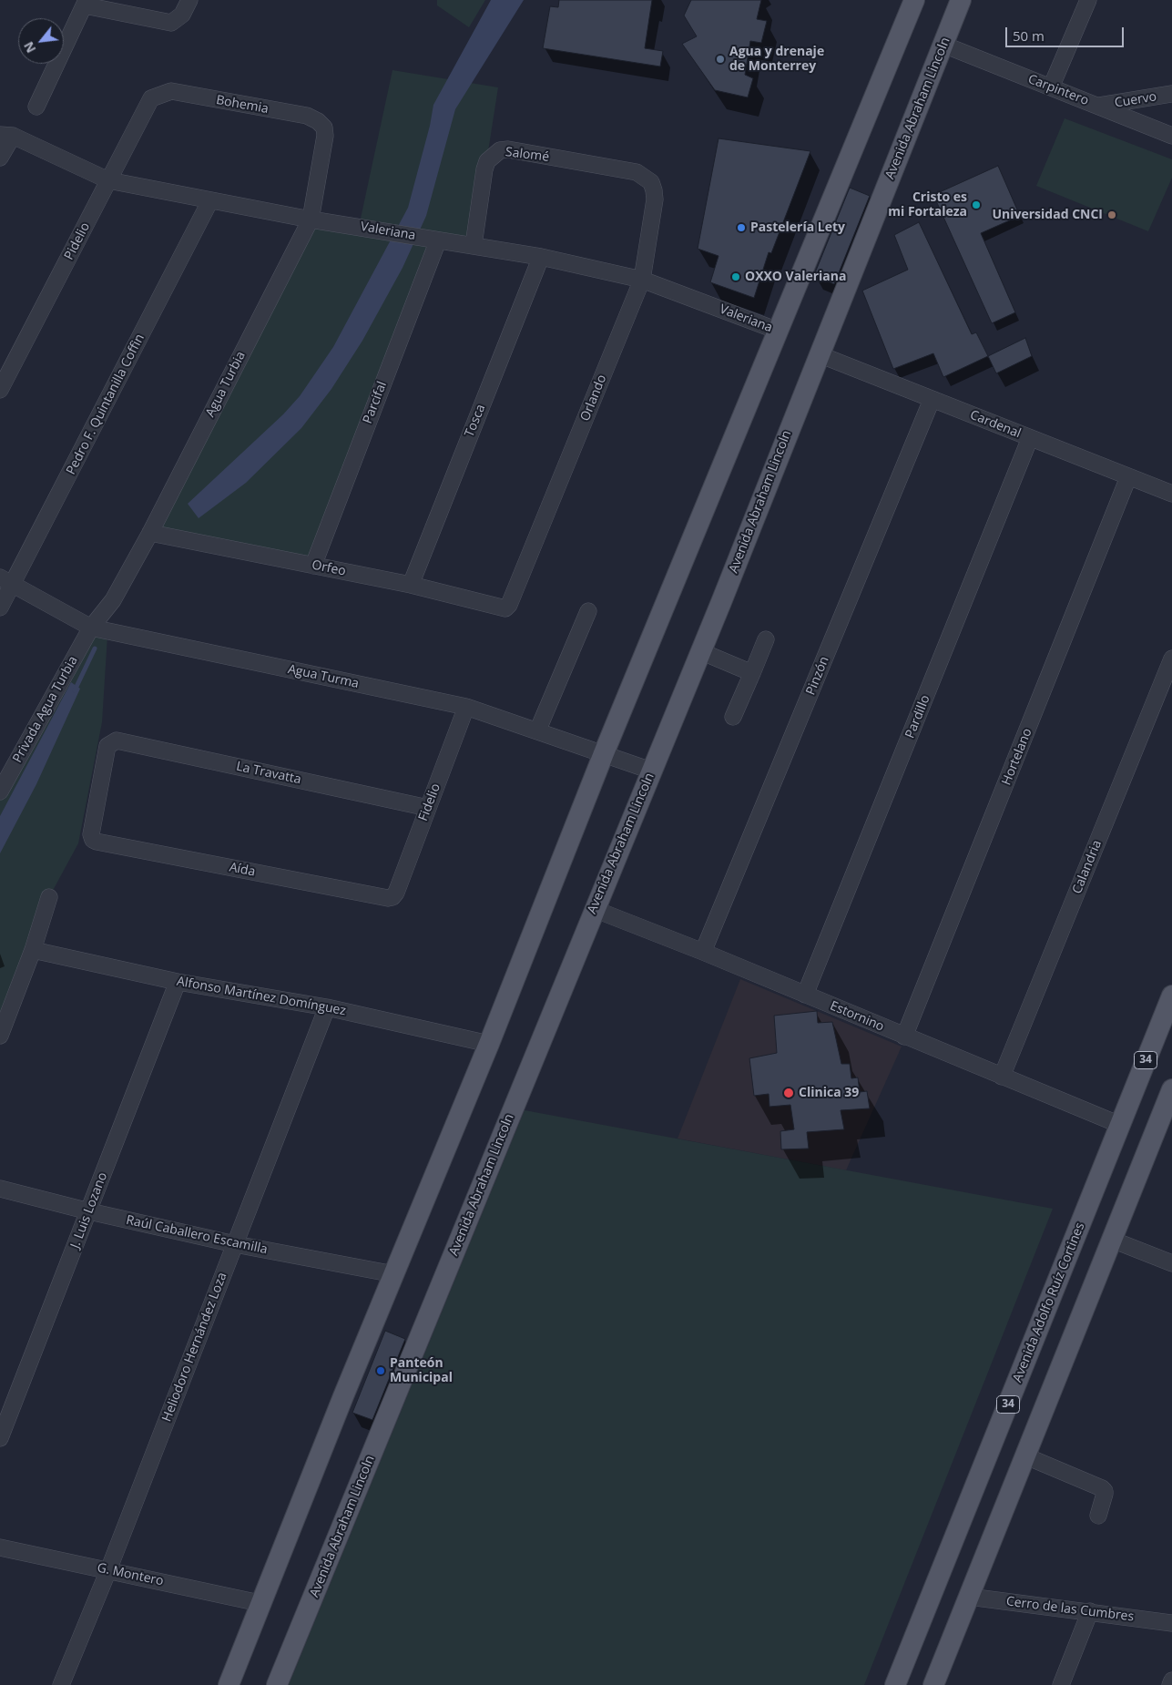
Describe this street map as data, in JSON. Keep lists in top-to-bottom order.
{
  "streets": {
    "main road": ["Avenida Abraham Lincoln", "34", "Avenida Adolfo Ruíz Cortines"],
    "street": [
      "Carpintero",
      "Cuervo",
      "Bohemia",
      "Salomé",
      "Valeriana",
      "Pidelio",
      "Agua Turbia",
      "Orlando",
      "Parcifal",
      "Pedro F. Quintanilla Coffin",
      "Tosca",
      "Cardenal",
      "Orfeo",
      "Pinzón",
      "Agua Turma",
      "Privada Agua Turbia",
      "Pardillo",
      "Hortelano",
      "La Travatta",
      "Fidelio",
      "Calandria",
      "Aída",
      "Alfonso Martínez Domínguez",
      "Estornino",
      "J. Luis Lozano",
      "Raúl Caballero Escamilla",
      "Heliodoro Hernández Loza",
      "G. Montero",
      "Cerro de las Cumbres"
    ]
  },
  "crossings": [
    ["Carpintero", "Cuervo"],
    ["Carpintero", "Avenida Abraham Lincoln"],
    ["Bohemia", "Pidelio"],
    ["Bohemia", "Agua Turbia"],
    ["Avenida Abraham Lincoln", "Cardenal"],
    ["Avenida Abraham Lincoln", "Agua Turma"],
    ["Avenida Abraham Lincoln", "Estornino"],
    ["Salomé", "Valeriana"],
    ["Salomé", "Orlando"],
    ["Valeriana", "Pidelio"],
    ["Valeriana", "Agua Turbia"],
    ["Valeriana", "Orlando"],
    ["Valeriana", "Parcifal"],
    ["Valeriana", "Pedro F. Quintanilla Coffin"],
    ["Valeriana", "Tosca"],
    ["Agua Turbia", "Orfeo"],
    ["Agua Turbia", "Agua Turma"],
    ["Agua Turbia", "Privada Agua Turbia"],
    ["Orlando", "Orfeo"],
    ["Parcifal", "Orfeo"],
    ["Pedro F. Quintanilla Coffin", "Agua Turma"],
    ["Tosca", "Orfeo"],
    ["Cardenal", "Pinzón"],
    ["Cardenal", "Pardillo"],
    ["Cardenal", "Hortelano"],
    ["Pinzón", "Estornino"],
    ["Agua Turma", "Privada Agua Turbia"],
    ["Agua Turma", "Fidelio"],
    ["Pardillo", "Estornino"],
    ["Hortelano", "Estornino"],
    ["La Travatta", "Fidelio"],
    ["La Travatta", "Aída"],
    ["Fidelio", "Aída"],
    ["Calandria", "Estornino"],
    ["Alfonso Martínez Domínguez", "J. Luis Lozano"],
    ["Alfonso Martínez Domínguez", "Heliodoro Hernández Loza"],
    ["Estornino", "Avenida Adolfo Ruíz Cortines"],
    ["J. Luis Lozano", "Raúl Caballero Escamilla"],
    ["Raúl Caballero Escamilla", "Heliodoro Hernández Loza"],
    ["Heliodoro Hernández Loza", "G. Montero"]
  ],
  "places": [
    "Agua y drenaje de Monterrey",
    "Cristo es mi Fortaleza",
    "Universidad CNCI",
    "Pastelería Lety",
    "OXXO Valeriana",
    "Clinica 39",
    "Panteón Municipal"
  ],
  "scale_bar": "50 m",
  "north": "bottom left"
}
